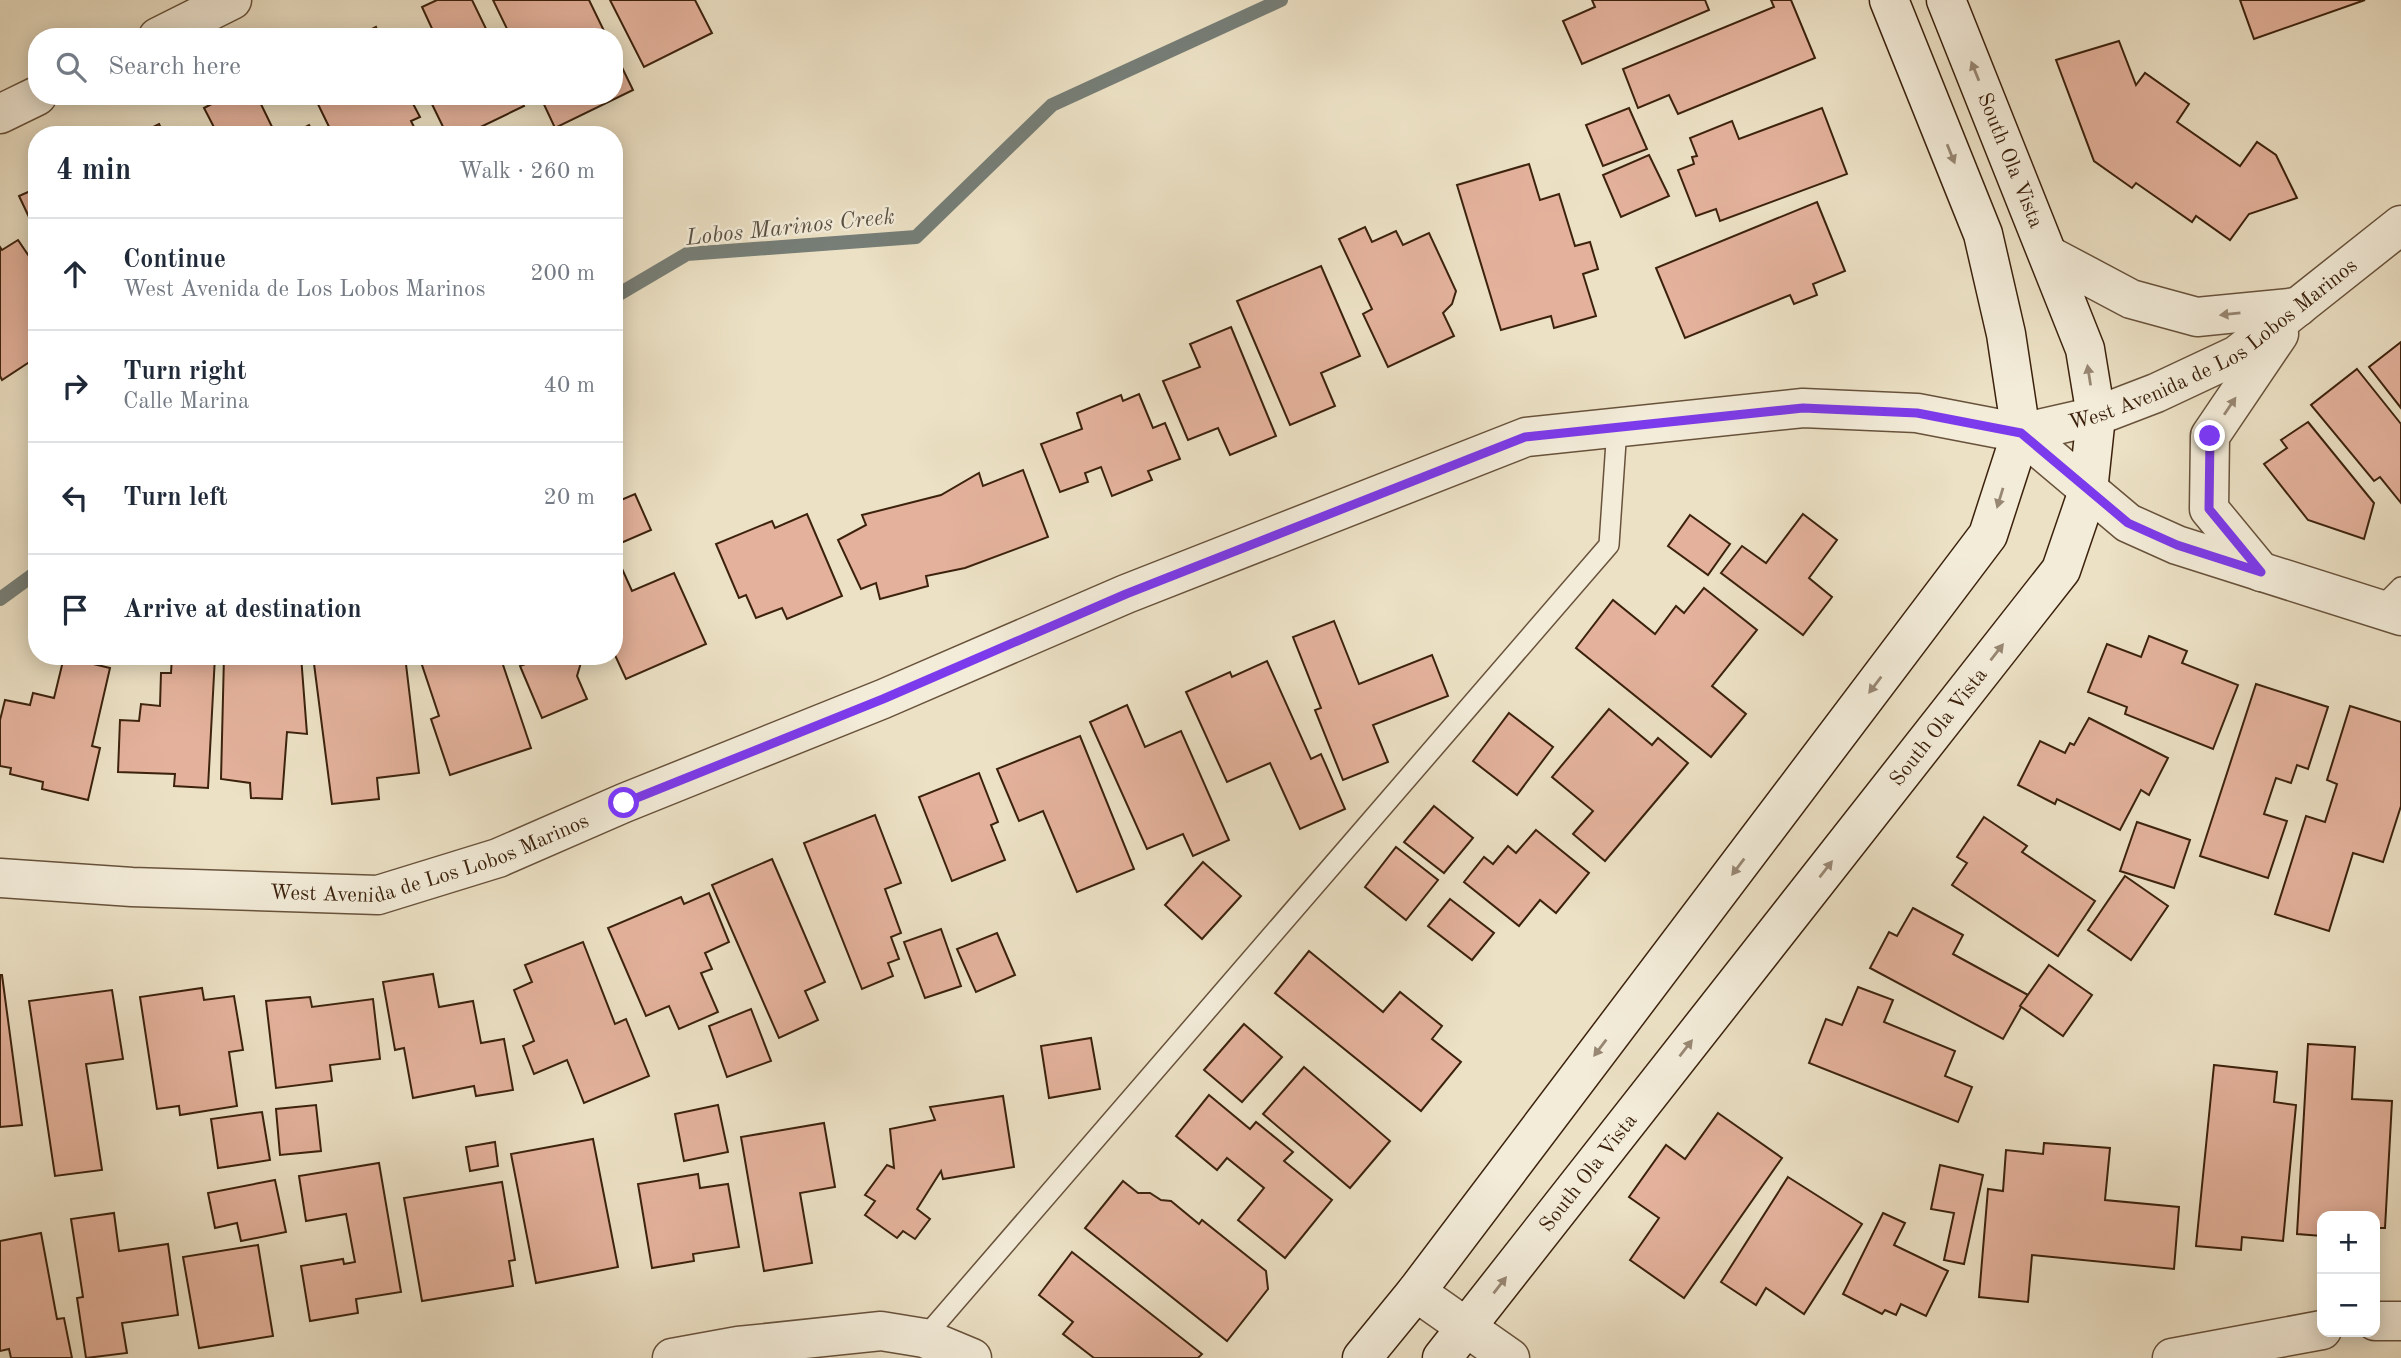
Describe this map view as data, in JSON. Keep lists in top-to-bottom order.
{
  "streets": {
    "street": ["South Ola Vista", "West Avenida de Los Lobos Marinos"]
  },
  "crossings": [
    ["South Ola Vista", "West Avenida de Los Lobos Marinos"]
  ],
  "water": ["Lobos Marinos Creek"],
  "page": {
    "search": "Search here",
    "heading": ["4 min", "Walk · 260 m"],
    "list": [
      ["Continue", "West Avenida de Los Lobos Marinos", "200 m"],
      ["Turn right", "Calle Marina", "40 m"],
      ["Turn left", "20 m"],
      "Arrive at destination"
    ],
    "map_buttons": ["+", "−"]
  }
}
